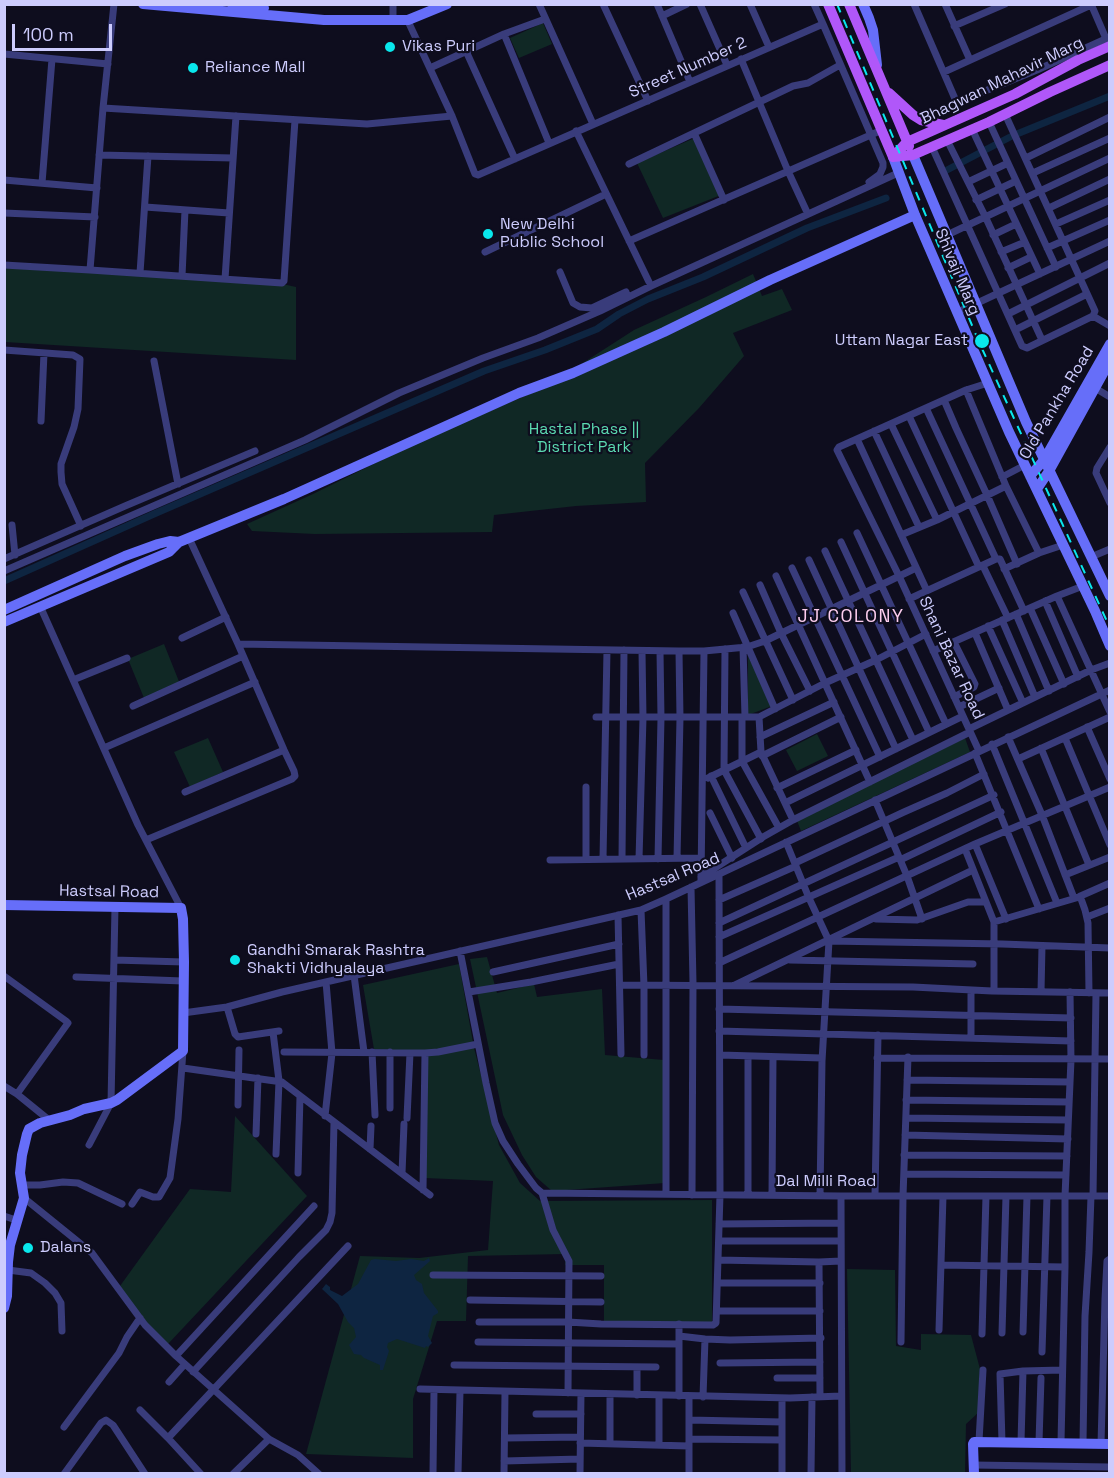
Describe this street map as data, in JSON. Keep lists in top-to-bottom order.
{
  "streets": {
    "main road": ["Bhagwan Mahavir Marg", "Shivaji Marg"],
    "street": [
      "Street Number 2",
      "Old Pankha Road",
      "Shani Bazar Road",
      "Hastsal Road",
      "Dal Milli Road"
    ]
  },
  "crossings": [
    ["Bhagwan Mahavir Marg", "Shivaji Marg"],
    ["Shivaji Marg", "Old Pankha Road"],
    ["Shani Bazar Road", "Hastsal Road"]
  ],
  "districts": ["JJ COLONY"],
  "parks": ["Hastal Phase || District Park"],
  "places": [
    "Vikas Puri",
    "Reliance Mall",
    "New Delhi Public School",
    "Uttam Nagar East",
    "Gandhi Smarak Rashtra Shakti Vidhyalaya",
    "Dalans"
  ],
  "scale_bar": "100 m"
}
